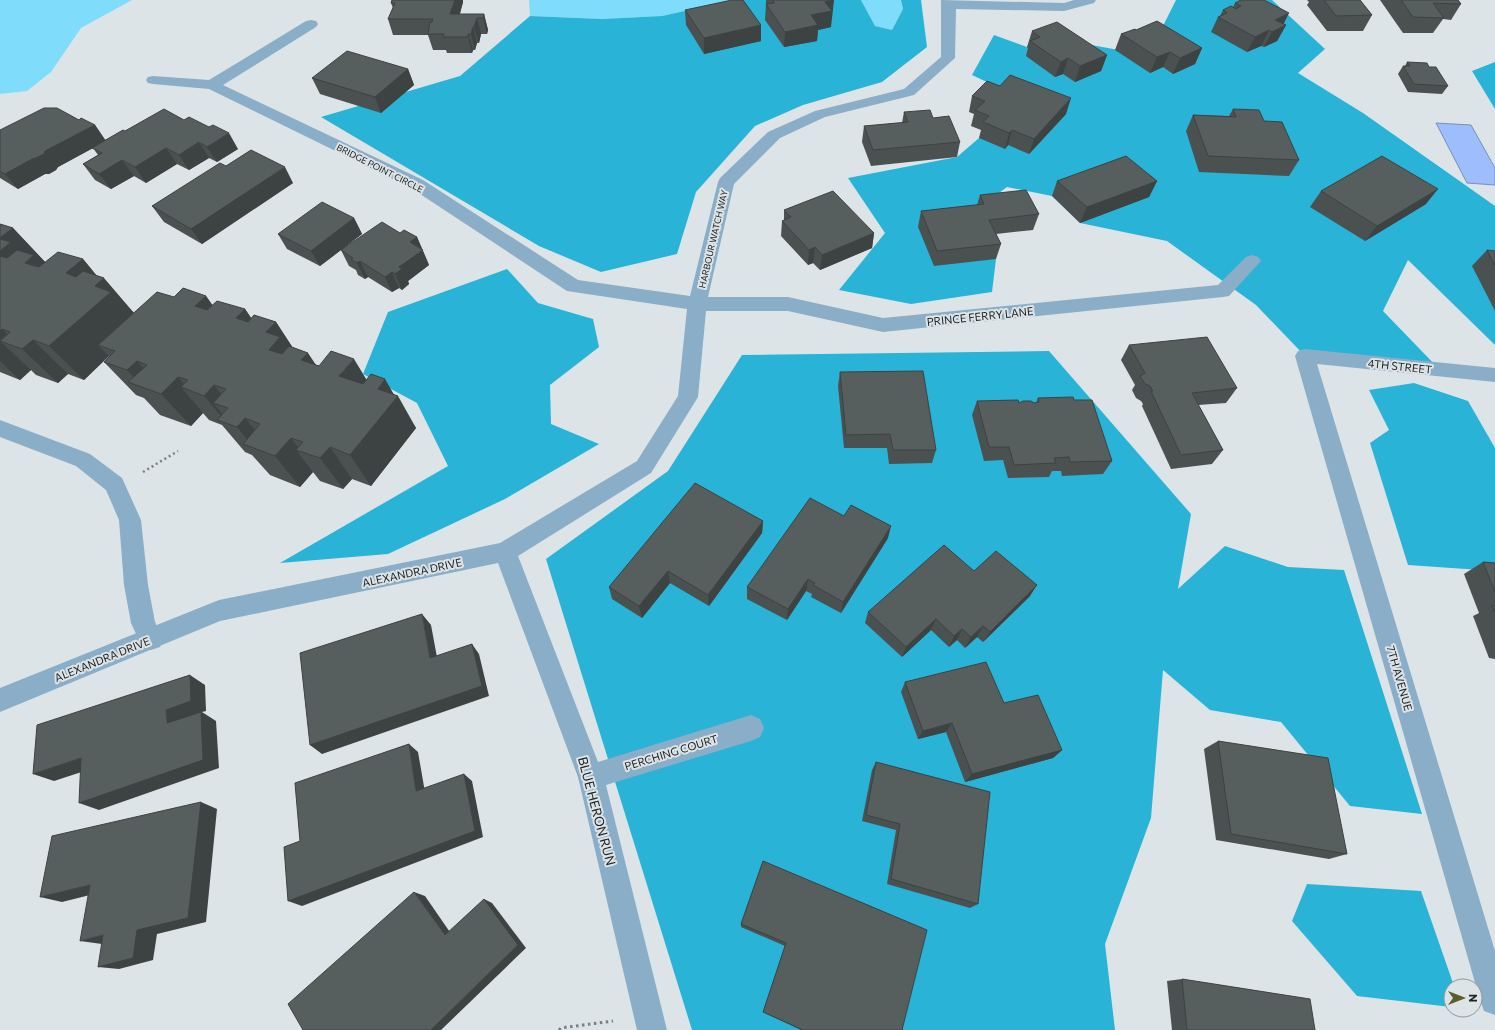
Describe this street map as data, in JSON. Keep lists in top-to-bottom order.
{
  "streets": {
    "street": [
      "BRIDGE POINT CIRCLE",
      "HARBOUR WATCH WAY",
      "PRINCE FERRY LANE",
      "4TH STREET",
      "ALEXANDRA DRIVE",
      "7TH AVENUE",
      "PERCHING COURT",
      "BLUE HERON RUN"
    ]
  },
  "crossings": [
    ["BRIDGE POINT CIRCLE", "HARBOUR WATCH WAY"],
    ["BRIDGE POINT CIRCLE", "PRINCE FERRY LANE"],
    ["BRIDGE POINT CIRCLE", "ALEXANDRA DRIVE"],
    ["HARBOUR WATCH WAY", "PRINCE FERRY LANE"],
    ["HARBOUR WATCH WAY", "ALEXANDRA DRIVE"],
    ["PRINCE FERRY LANE", "ALEXANDRA DRIVE"],
    ["4TH STREET", "7TH AVENUE"],
    ["ALEXANDRA DRIVE", "BLUE HERON RUN"],
    ["PERCHING COURT", "BLUE HERON RUN"]
  ],
  "north": "right"
}
